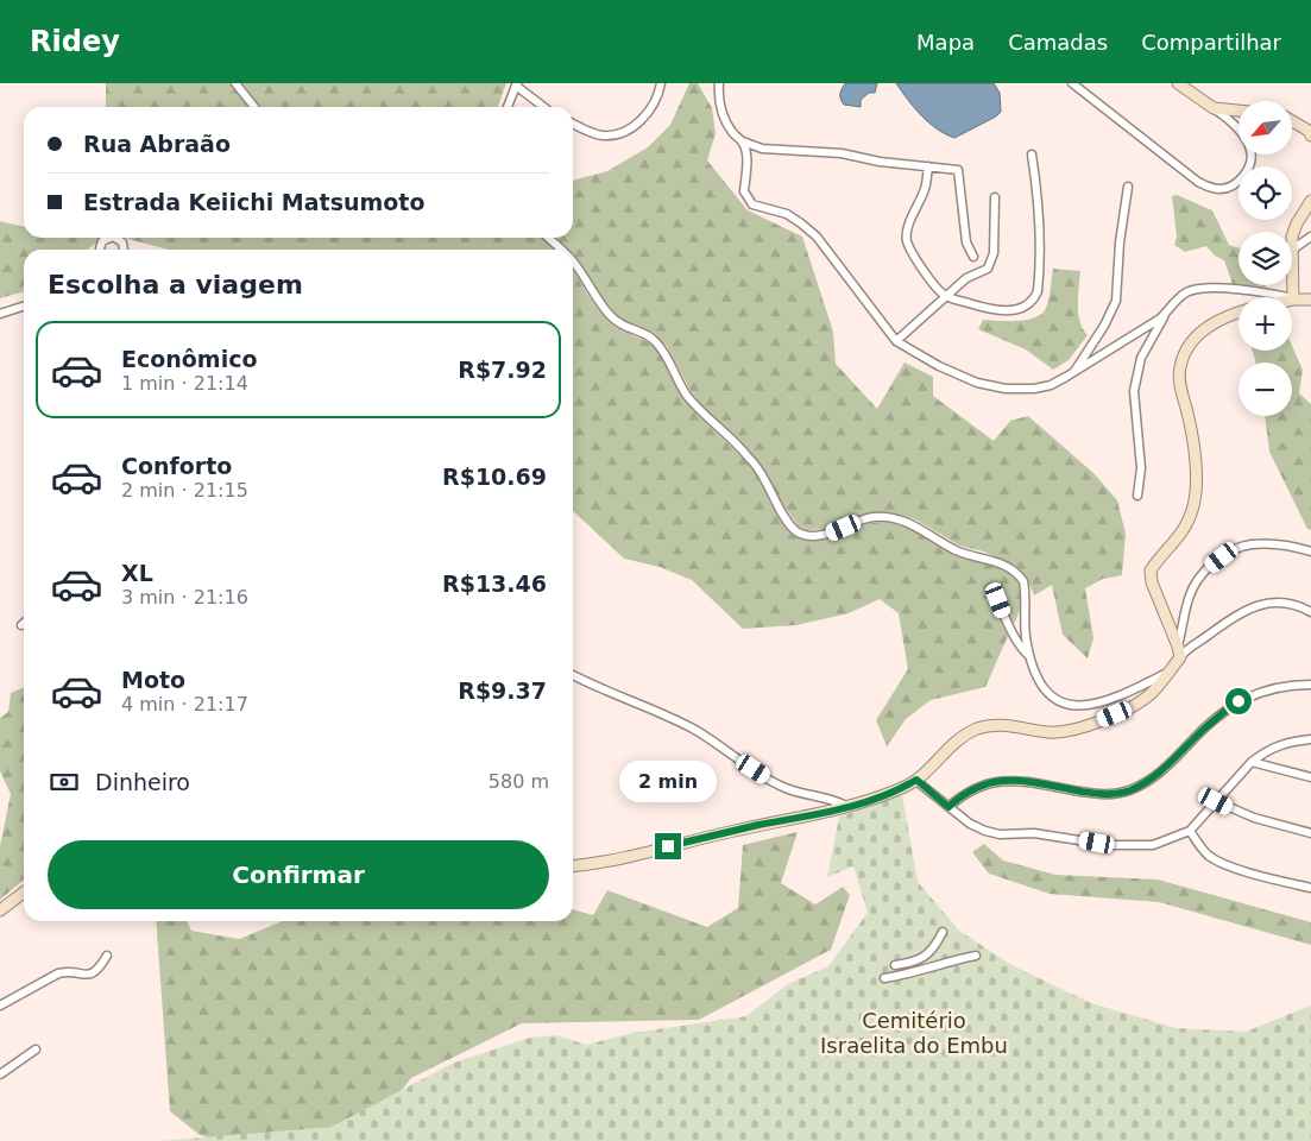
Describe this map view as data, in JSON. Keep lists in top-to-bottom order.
{
  "parks": ["Cemitério Israelita do Embu"],
  "north": "bottom left",
  "page": {
    "header": "Ridey",
    "nav": ["Mapa", "Camadas", "Compartilhar"],
    "map_buttons": ["+", "−"],
    "banner": ["Rua Abraão", "Estrada Keiichi Matsumoto"],
    "heading": "Escolha a viagem",
    "list": [
      {
        "name": "Econômico",
        "note": "1 min · 21:14",
        "value": "R$7.92"
      },
      {
        "name": "Conforto",
        "note": "2 min · 21:15",
        "value": "R$10.69"
      },
      {
        "name": "XL",
        "note": "3 min · 21:16",
        "value": "R$13.46"
      },
      {
        "name": "Moto",
        "note": "4 min · 21:17",
        "value": "R$9.37"
      }
    ],
    "pay": ["Dinheiro", "580 m"],
    "bubble": "2 min",
    "buttons": "Confirmar"
  }
}
